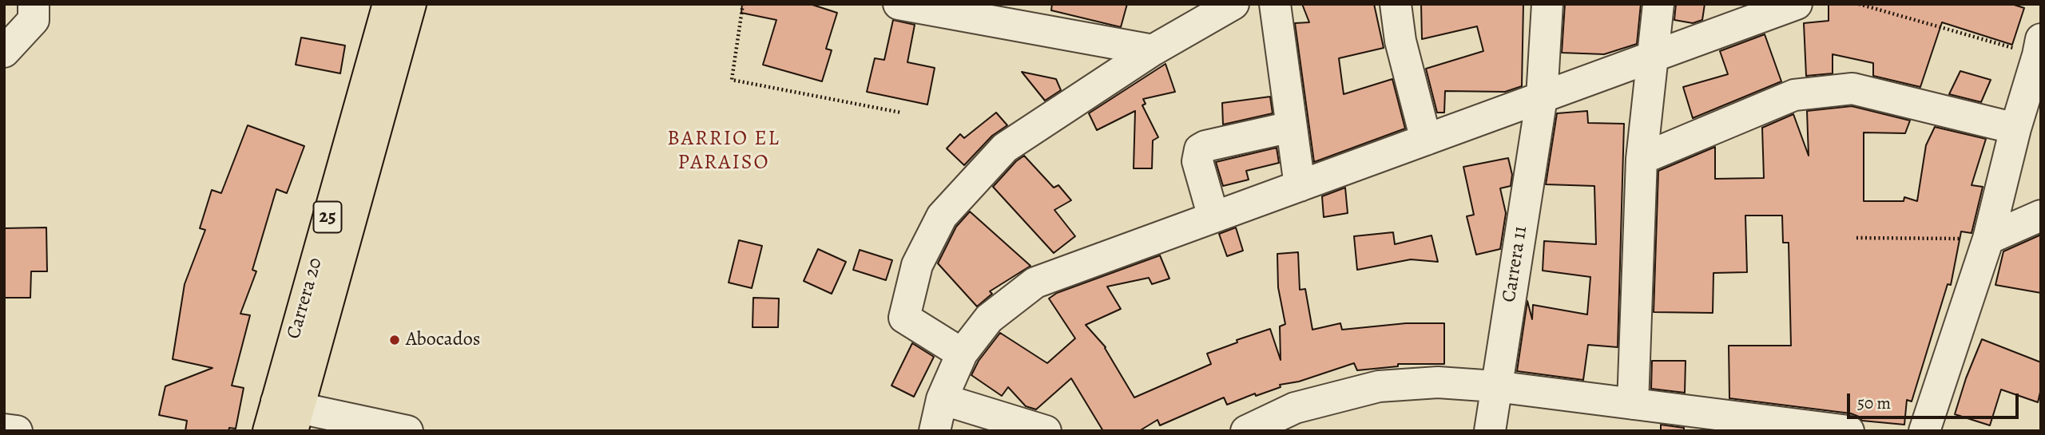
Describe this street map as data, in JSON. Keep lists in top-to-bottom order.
{
  "streets": {
    "main road": ["25", "Carrera 20"],
    "street": ["Carrera 11"]
  },
  "districts": ["BARRIO EL PARAISO"],
  "places": ["Abocados"],
  "scale_bar": "50 m"
}
